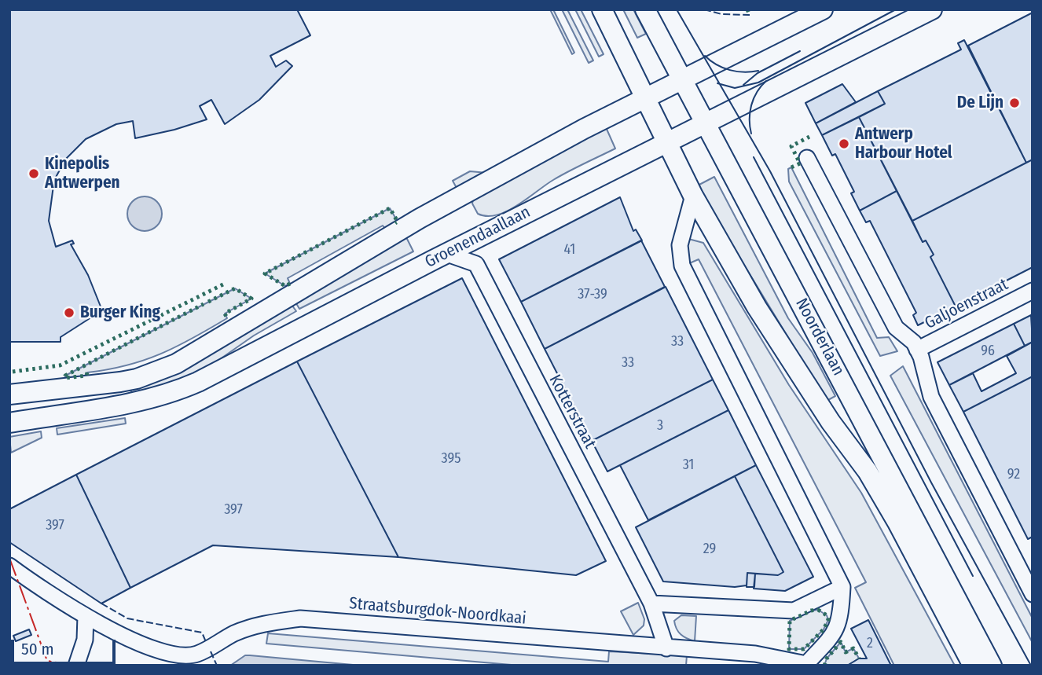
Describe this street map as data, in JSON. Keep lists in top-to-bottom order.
{
  "streets": {
    "main road": ["Groenendaallaan", "Noorderlaan"],
    "street": ["Galjoenstraat", "Kotterstraat", "Straatsburgdok-Noordkaai"]
  },
  "crossings": [
    ["Groenendaallaan", "Noorderlaan"],
    ["Groenendaallaan", "Kotterstraat"]
  ],
  "places": [
    "De Lijn",
    "Antwerp Harbour Hotel",
    "Kinepolis Antwerpen",
    "Burger King"
  ],
  "house_numbers": [
    "41",
    "37-39",
    "33",
    "96",
    "33",
    "3",
    "395",
    "31",
    "92",
    "397",
    "397",
    "29",
    "2"
  ],
  "scale_bar": "50 m"
}
